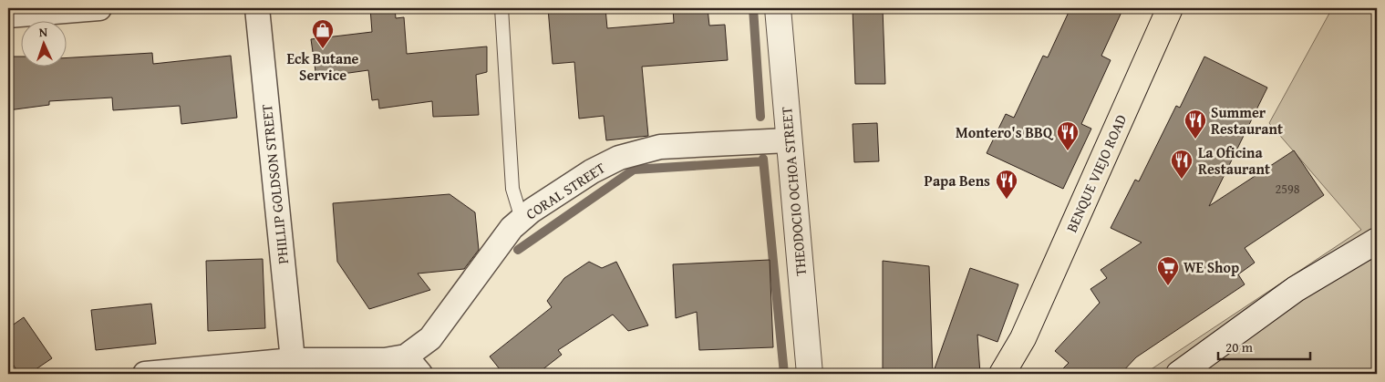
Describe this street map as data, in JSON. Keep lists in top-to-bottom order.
{
  "streets": {
    "highway": ["BENQUE VIEJO ROAD"],
    "street": ["PHILLIP GOLDSON STREET", "CORAL STREET", "THEODOCIO OCHOA STREET"]
  },
  "crossings": [
    ["PHILLIP GOLDSON STREET", "CORAL STREET"],
    ["CORAL STREET", "THEODOCIO OCHOA STREET"]
  ],
  "places": {
    "shop": ["Eck Butane Service"],
    "restaurant": [
      "Summer Restaurant",
      "Montero's BBQ",
      "La Oficina Restaurant",
      "Papa Bens"
    ],
    "supermarket": ["WE Shop"]
  },
  "house_numbers": ["2598"],
  "scale_bar": "20 m",
  "north": "top"
}
